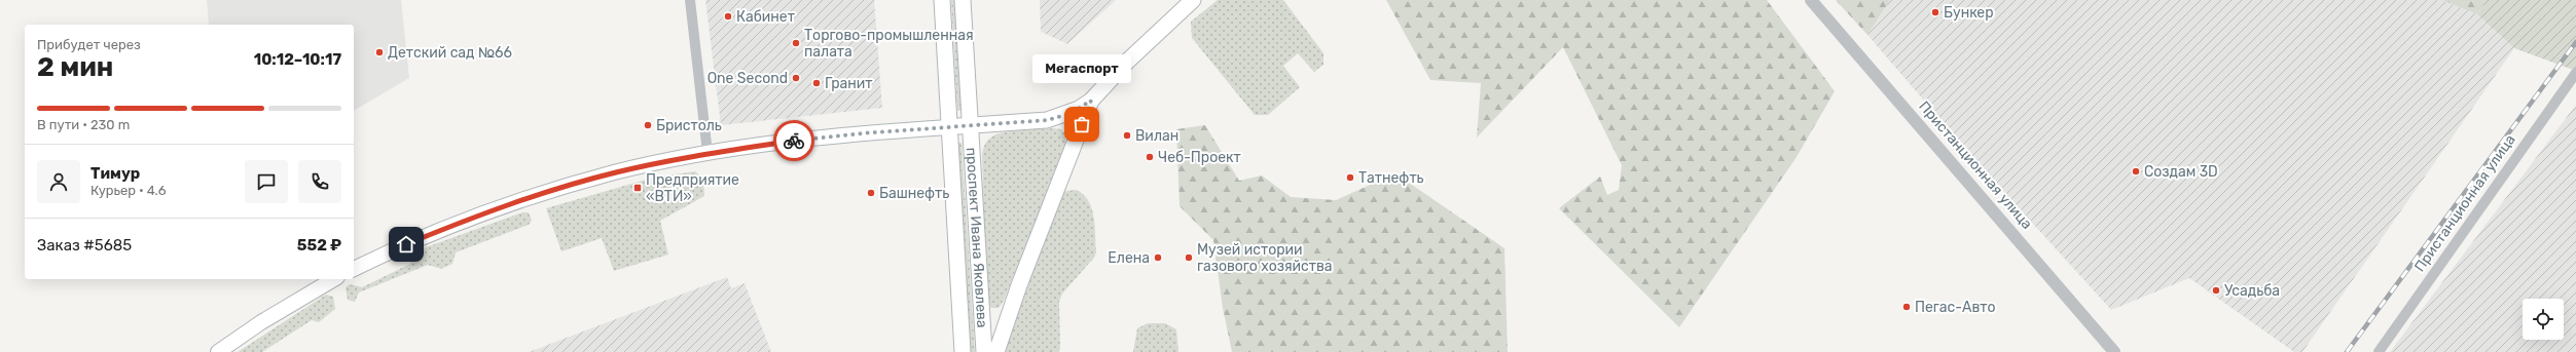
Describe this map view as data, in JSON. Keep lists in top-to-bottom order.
{
  "streets": {
    "main road": ["проспект Ивана Яковлева"],
    "street": ["Пристанционная улица"]
  },
  "places": {
    "other": [
      "Бункер",
      "Кабинет",
      "Торгово-промышленная палата",
      "Детский сад №66",
      "One Second",
      "Гранит",
      "Мегаспорт",
      "Бристоль",
      "Вилан",
      "Чеб-Проект",
      "Создам 3D",
      "Татнефть",
      "Башнефть",
      "Елена",
      "Музей истории газового хозяйства",
      "Усадьба",
      "Пегас-Авто"
    ],
    "transit": ["Предприятие «ВТИ»"]
  },
  "page": {
    "heading": ["2 мин", "Прибудет через", "10:12–10:17"],
    "panel": [
      "Тимур",
      "Курьер · 4.6",
      "Заказ #5685",
      "552 ₽"
    ],
    "bubble": "Мегаспорт",
    "bar": "В пути · 230 m"
  }
}
